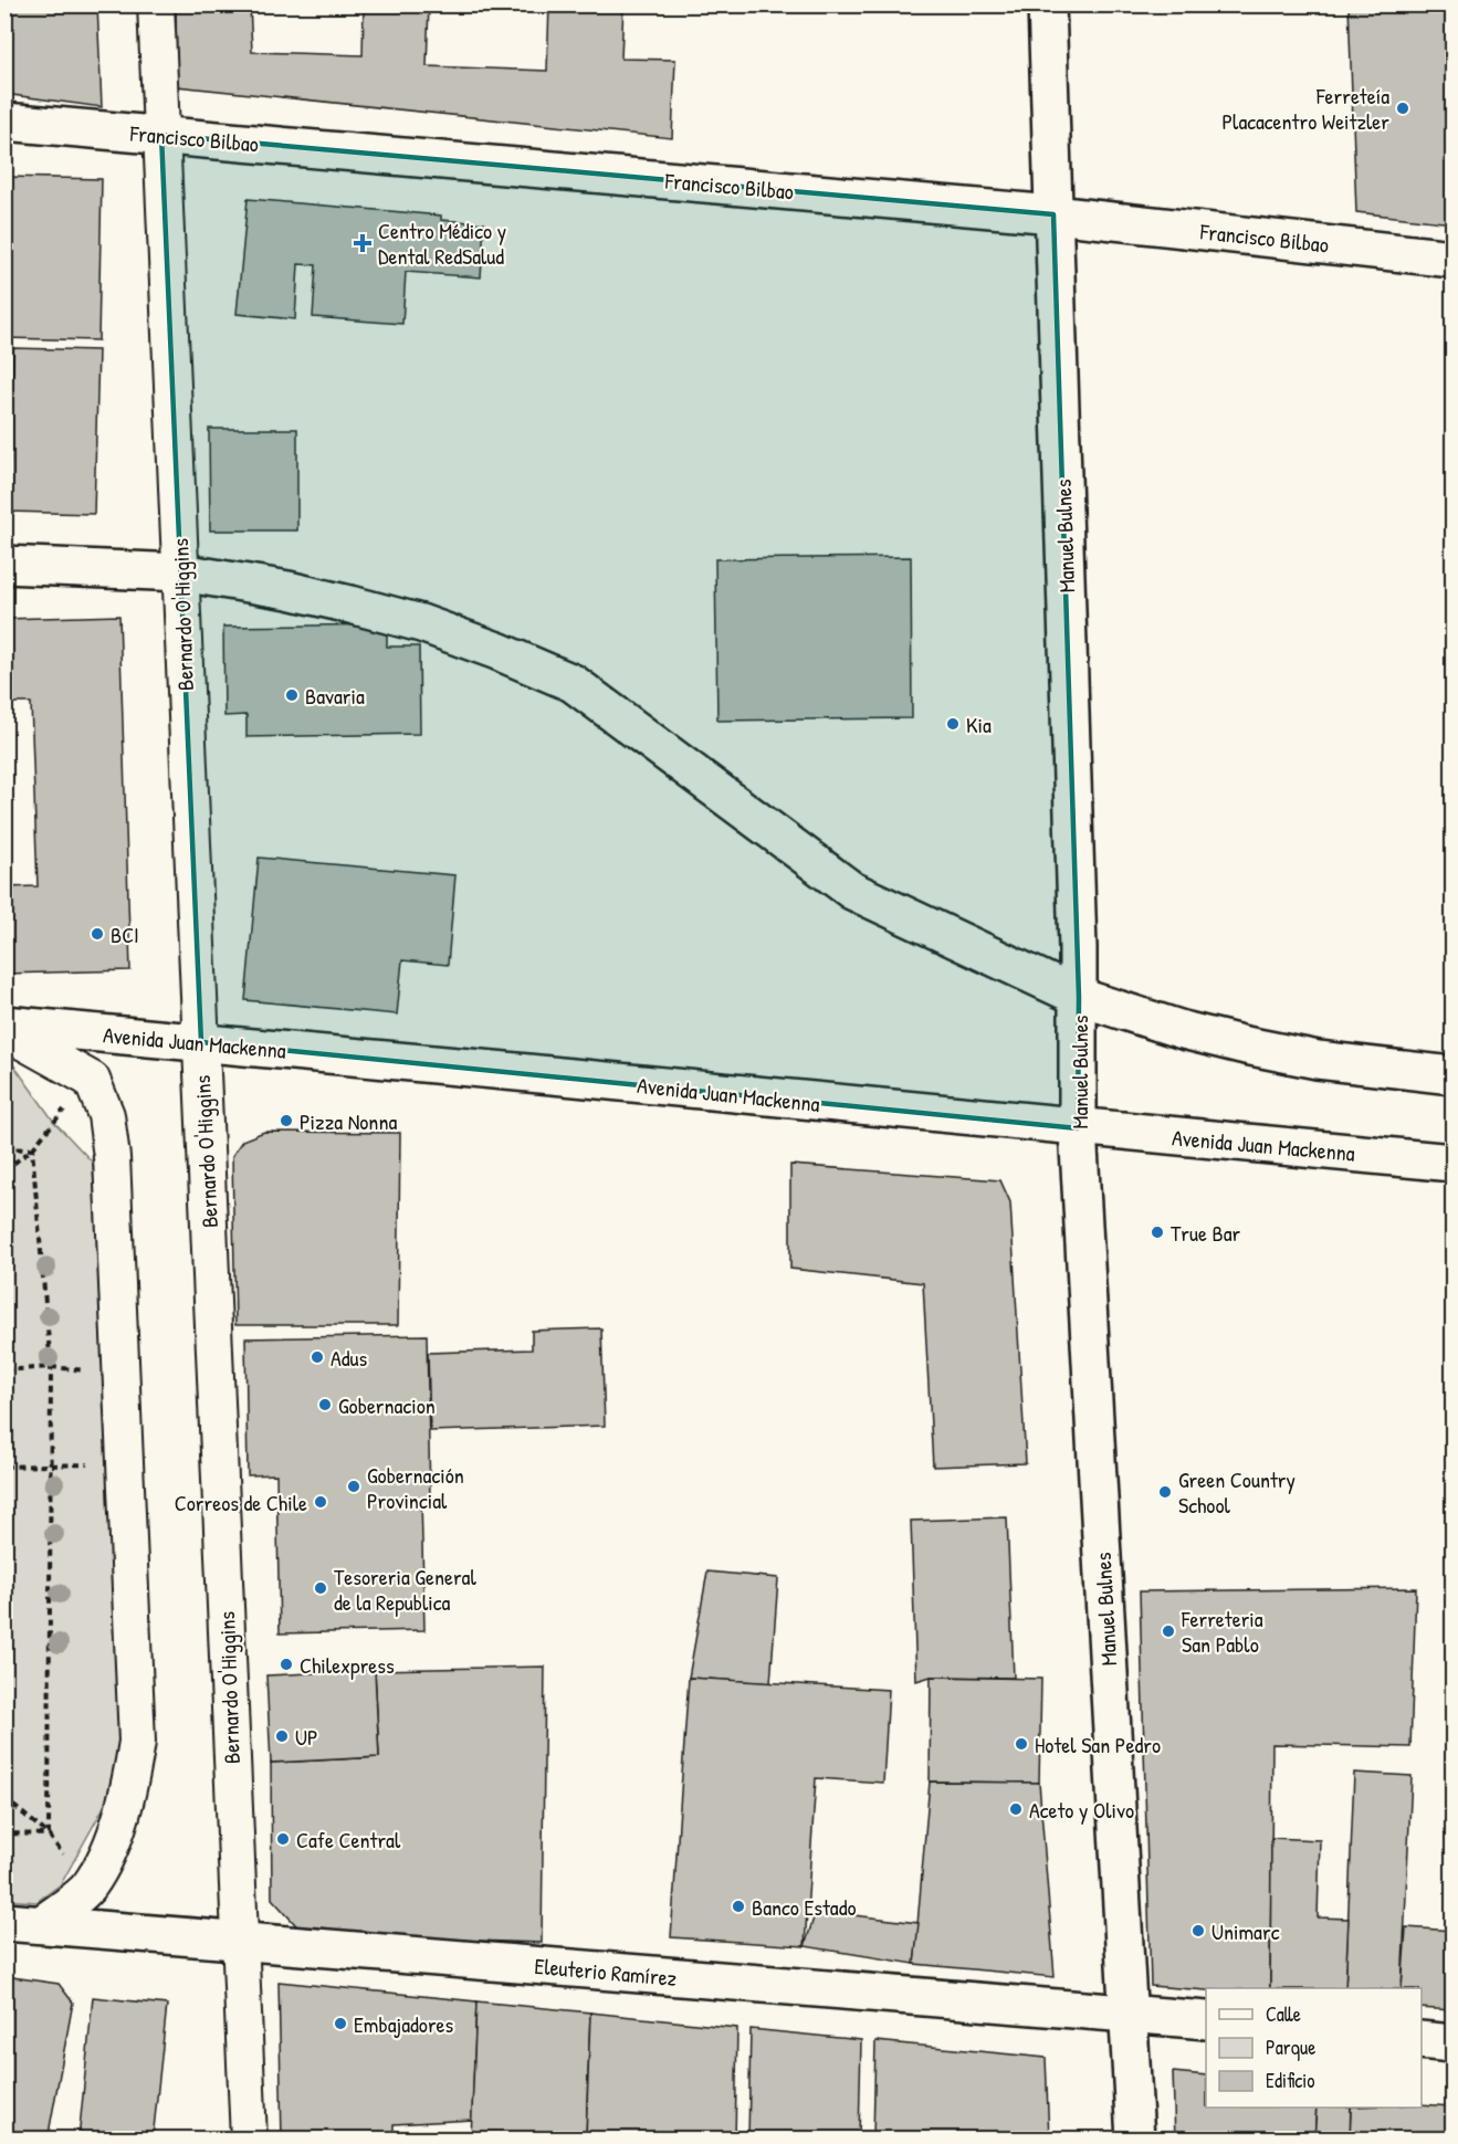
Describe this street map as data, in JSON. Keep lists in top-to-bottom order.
{
  "streets": {
    "main road": [
      "Francisco Bilbao",
      "Manuel Bulnes",
      "Avenida Juan Mackenna",
      "Eleuterio Ramírez"
    ],
    "street": ["Bernardo O'Higgins"]
  },
  "crossings": [
    ["Francisco Bilbao", "Manuel Bulnes"],
    ["Francisco Bilbao", "Bernardo O'Higgins"],
    ["Manuel Bulnes", "Avenida Juan Mackenna"],
    ["Manuel Bulnes", "Eleuterio Ramírez"],
    ["Bernardo O'Higgins", "Avenida Juan Mackenna"],
    ["Bernardo O'Higgins", "Eleuterio Ramírez"]
  ],
  "places": {
    "other": [
      "Ferreteía Placacentro Weitzler",
      "Bavaria",
      "Kia",
      "BCI",
      "Pizza Nonna",
      "True Bar",
      "Adus",
      "Gobernacion",
      "Gobernación Provincial",
      "Green Country School",
      "Correos de Chile",
      "Tesoreria General de la Republica",
      "Ferreteria San Pablo",
      "Chilexpress",
      "UP",
      "Hotel San Pedro",
      "Aceto y Olivo",
      "Cafe Central",
      "Banco Estado",
      "Unimarc",
      "Embajadores"
    ],
    "health": ["Centro Médico y Dental RedSalud"]
  },
  "legend": ["Calle", "Parque", "Edificio"]
}
